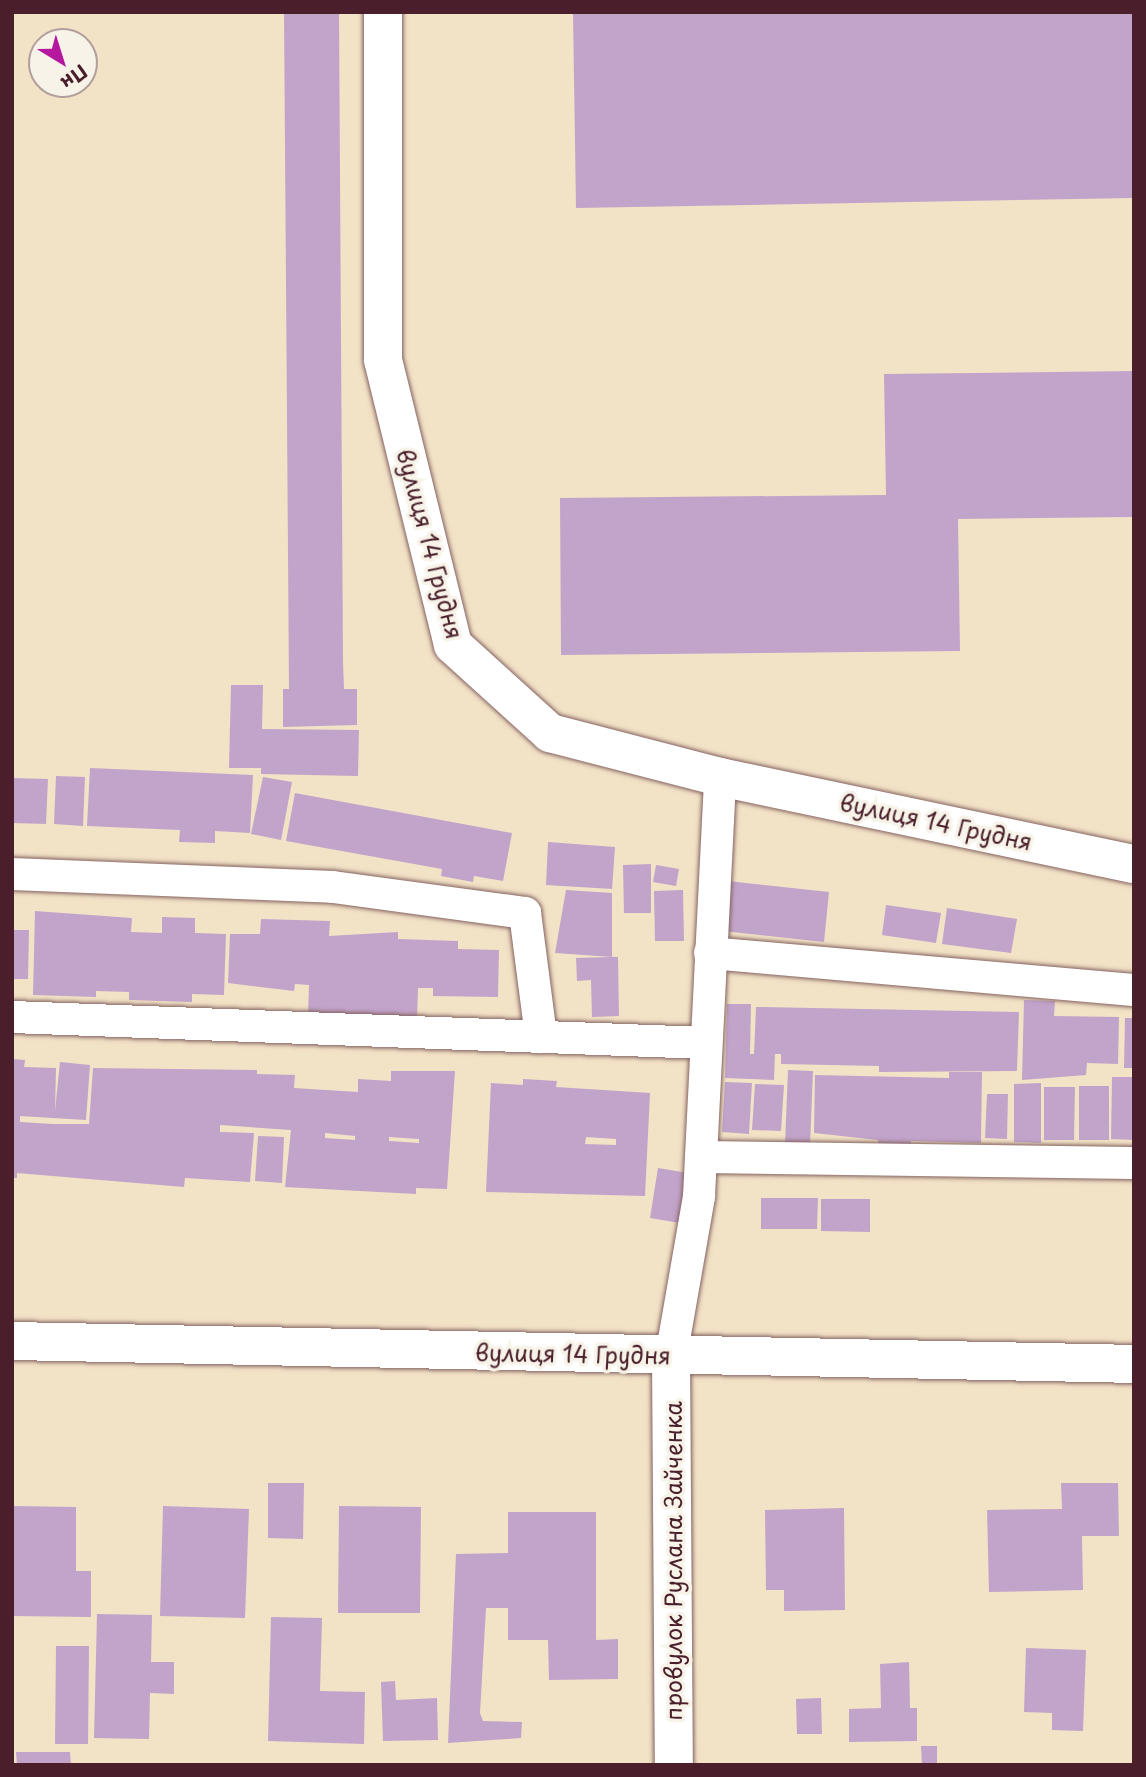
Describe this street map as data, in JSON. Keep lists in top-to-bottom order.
{
  "streets": {
    "street": ["вулиця 14 Грудня", "провулок Руслана Зайченка"]
  },
  "crossings": [
    ["вулиця 14 Грудня", "провулок Руслана Зайченка"]
  ],
  "north": "bottom right"
}
